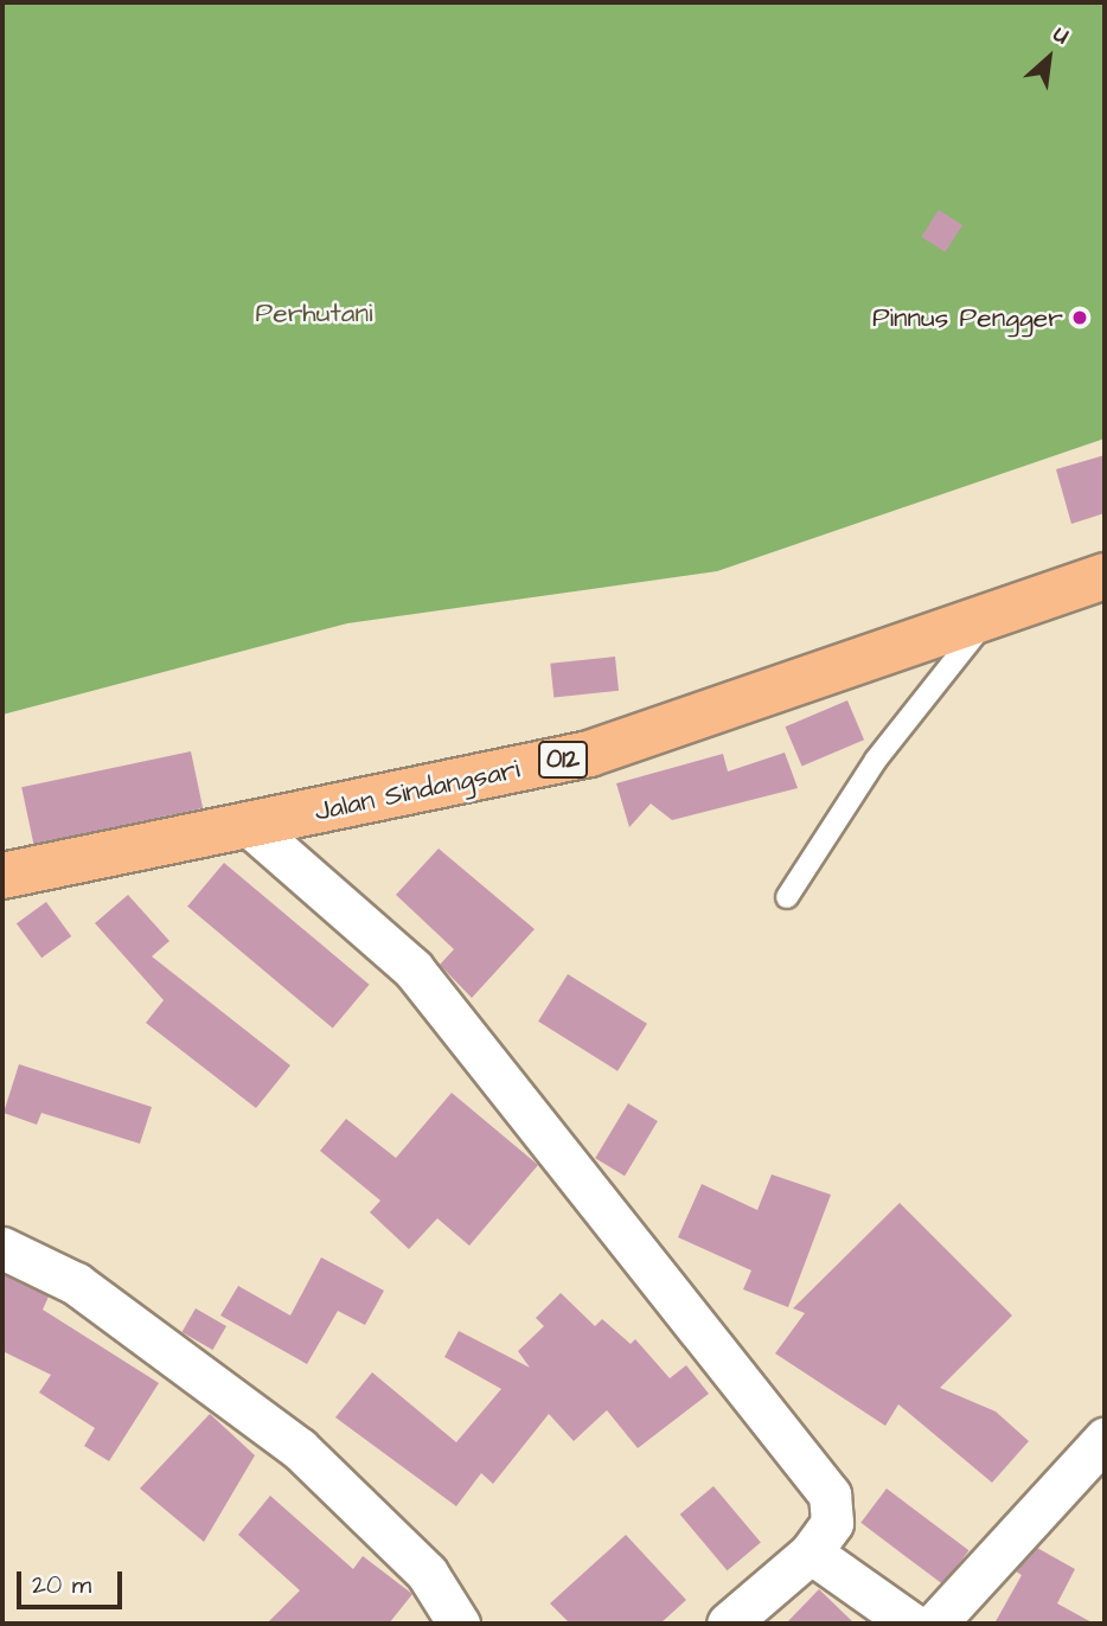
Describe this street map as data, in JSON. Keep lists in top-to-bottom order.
{
  "streets": {
    "main road": ["012", "Jalan Sindangsari"]
  },
  "parks": ["Perhutani"],
  "places": ["Pinnus Pengger"],
  "scale_bar": "20 m",
  "north": "top right"
}
